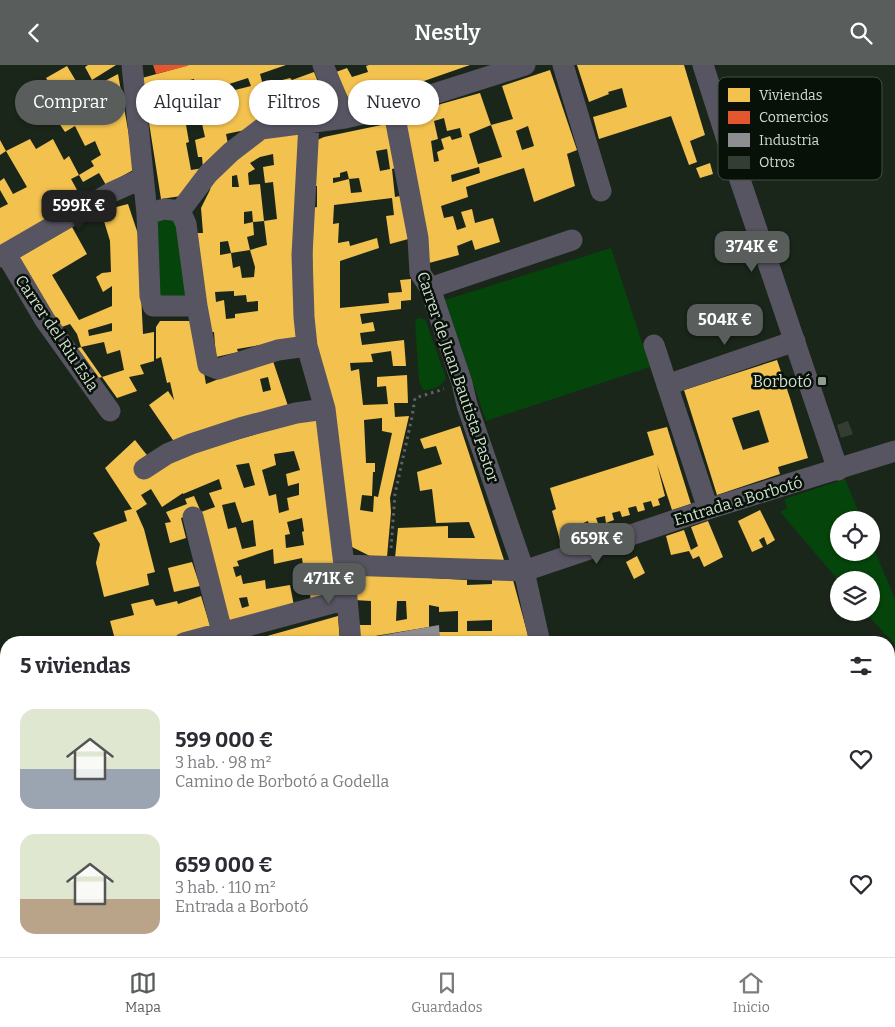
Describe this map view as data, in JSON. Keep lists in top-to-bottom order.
{
  "streets": {
    "street": ["Carrer del Riu Esla", "Carrer de Juan Bautista Pastor", "Entrada a Borbotó"]
  },
  "crossings": [
    ["Carrer de Juan Bautista Pastor", "Entrada a Borbotó"]
  ],
  "places": {
    "transit": ["Borbotó"]
  },
  "legend": [
    "Viviendas",
    "Comercios",
    "Industria",
    "Otros"
  ],
  "page": {
    "header": "Nestly",
    "chip": [
      "Comprar",
      "Alquilar",
      "Filtros",
      "Nuevo"
    ],
    "price": [
      "599K €",
      "374K €",
      "504K €",
      "659K €",
      "471K €"
    ],
    "heading": "5 viviendas",
    "list": [
      {
        "name": "599 000 €",
        "note": "3 hab. · 98 m² · Camino de Borbotó a Godella"
      },
      {
        "name": "659 000 €",
        "note": "3 hab. · 110 m² · Entrada a Borbotó"
      }
    ],
    "tabs": ["Mapa", "Guardados", "Inicio"]
  }
}
